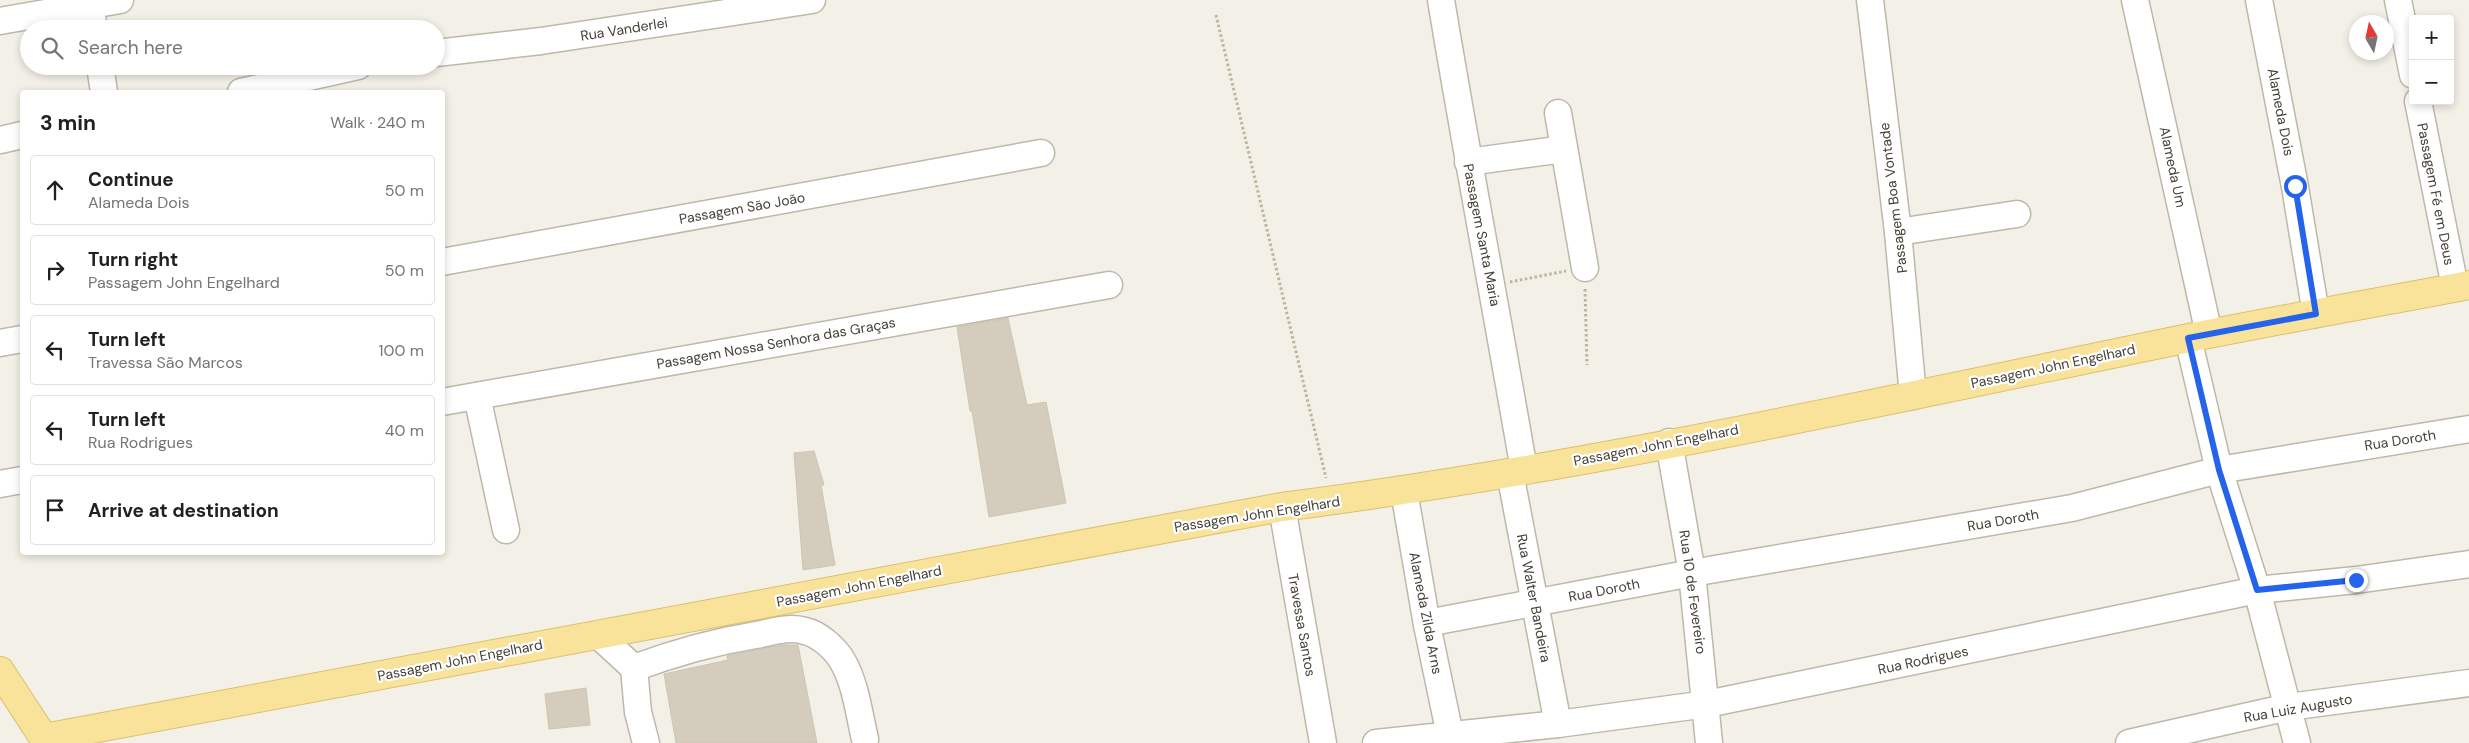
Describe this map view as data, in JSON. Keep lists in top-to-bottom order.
{
  "streets": {
    "main road": ["Passagem John Engelhard"],
    "street": [
      "Rua Vanderlei",
      "Alameda Dois",
      "Alameda Um",
      "Passagem Fé em Deus",
      "Passagem Boa Vontade",
      "Passagem São João",
      "Passagem Santa Maria",
      "Passagem Nossa Senhora das Graças",
      "Rua Doroth",
      "Rua 10 de Fevereiro",
      "Rua Walter Bandeira",
      "Alameda Zilda Arns",
      "Travessa Santos",
      "Rua Rodrigues",
      "Rua Luiz Augusto"
    ]
  },
  "crossings": [
    ["Alameda Dois", "Passagem John Engelhard"],
    ["Alameda Um", "Passagem John Engelhard"],
    ["Alameda Um", "Rua Doroth"],
    ["Alameda Um", "Rua Rodrigues"],
    ["Alameda Um", "Rua Luiz Augusto"],
    ["Passagem Fé em Deus", "Passagem John Engelhard"],
    ["Passagem Boa Vontade", "Passagem John Engelhard"],
    ["Passagem Santa Maria", "Passagem John Engelhard"],
    ["Passagem Santa Maria", "Rua Walter Bandeira"],
    ["Passagem John Engelhard", "Rua 10 de Fevereiro"],
    ["Passagem John Engelhard", "Rua Walter Bandeira"],
    ["Passagem John Engelhard", "Alameda Zilda Arns"],
    ["Passagem John Engelhard", "Travessa Santos"],
    ["Rua Doroth", "Rua 10 de Fevereiro"],
    ["Rua Doroth", "Rua Walter Bandeira"],
    ["Rua Doroth", "Alameda Zilda Arns"],
    ["Rua 10 de Fevereiro", "Rua Rodrigues"],
    ["Rua Walter Bandeira", "Rua Rodrigues"],
    ["Alameda Zilda Arns", "Rua Rodrigues"]
  ],
  "north": "top",
  "page": {
    "map_buttons": ["+", "−"],
    "search": "Search here",
    "heading": ["3 min", "Walk · 240 m"],
    "list": [
      ["Continue", "Alameda Dois", "50 m"],
      ["Turn right", "Passagem John Engelhard", "50 m"],
      ["Turn left", "Travessa São Marcos", "100 m"],
      ["Turn left", "Rua Rodrigues", "40 m"],
      "Arrive at destination"
    ]
  }
}
